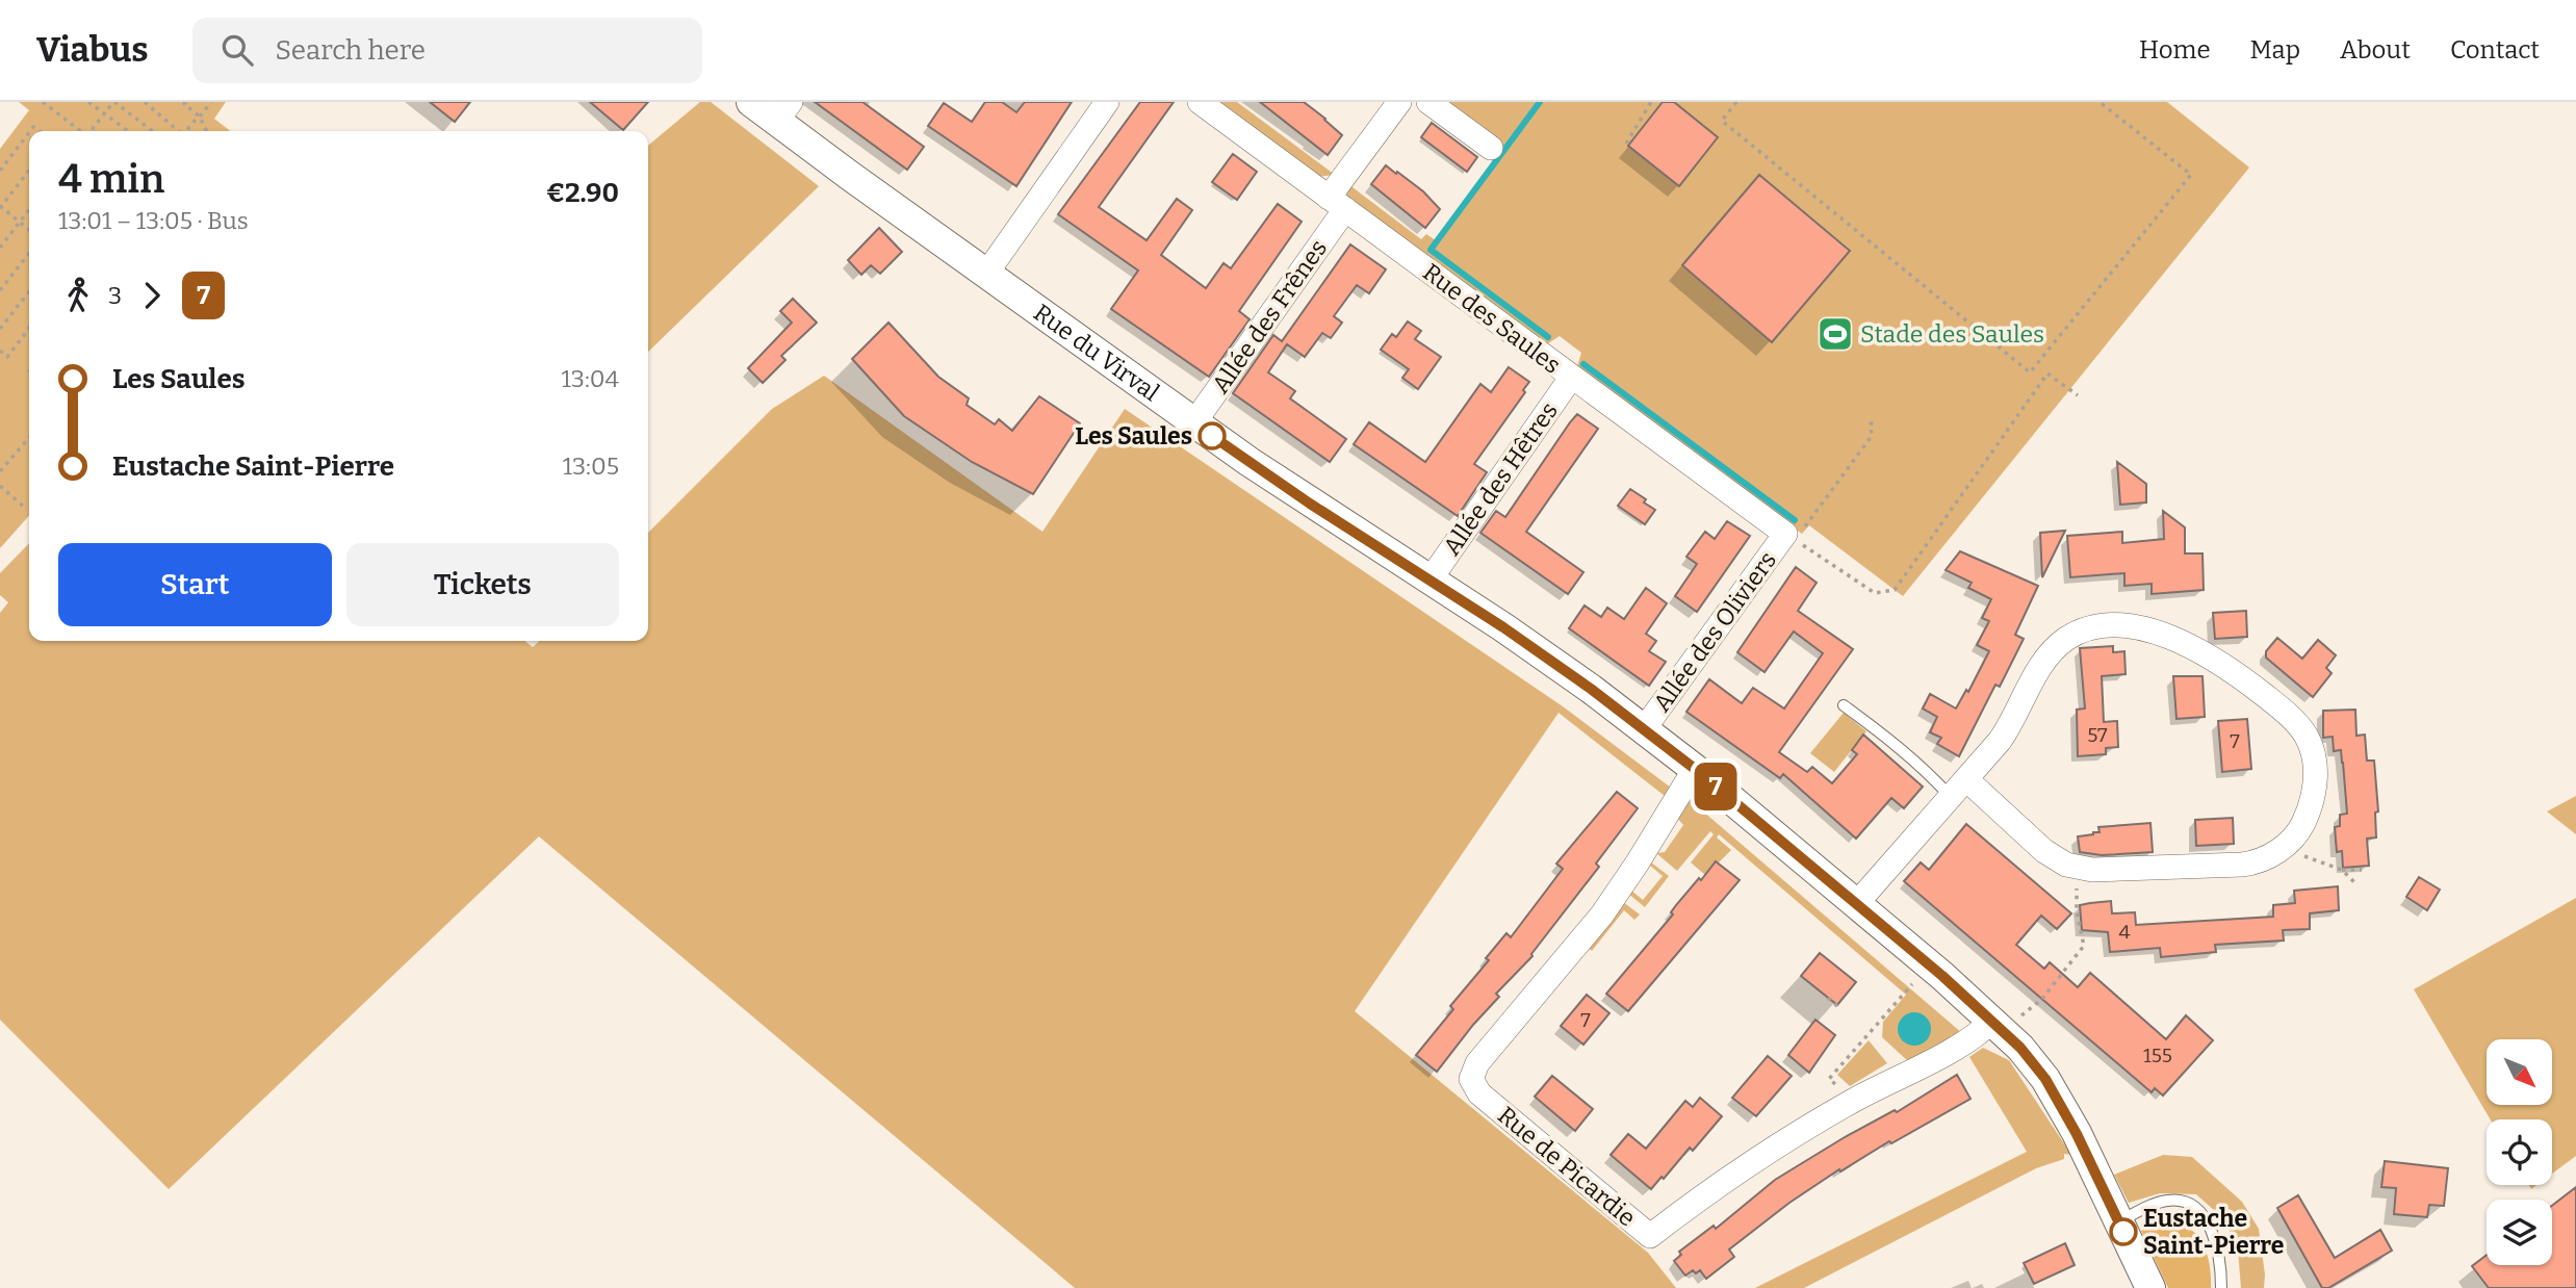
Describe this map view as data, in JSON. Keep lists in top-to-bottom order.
{
  "streets": {
    "street": [
      "Allée des Frênes",
      "Rue des Saules",
      "Rue du Virval",
      "Allée des Hêtres",
      "Allée des Oliviers",
      "Rue de Picardie"
    ]
  },
  "crossings": [
    ["Allée des Frênes", "Rue des Saules"],
    ["Allée des Frênes", "Rue du Virval"],
    ["Rue des Saules", "Allée des Hêtres"],
    ["Rue des Saules", "Allée des Oliviers"],
    ["Rue du Virval", "Allée des Hêtres"],
    ["Rue du Virval", "Allée des Oliviers"],
    ["Rue du Virval", "Rue de Picardie"]
  ],
  "places": {
    "sports": ["Stade des Saules"],
    "other": ["Les Saules", "Eustache Saint-Pierre"]
  },
  "lines": ["bus line 7"],
  "house_numbers": [
    "57",
    "7",
    "4",
    "7",
    "155"
  ],
  "north": "bottom right",
  "page": {
    "header": "Viabus",
    "search": "Search here",
    "nav": [
      "Home",
      "Map",
      "About",
      "Contact"
    ],
    "on_map": "7",
    "heading": ["4 min", "13:01 – 13:05 · Bus", "€2.90"],
    "legs": ["3", "7"],
    "list": [
      {
        "name": "Les Saules",
        "value": "13:04"
      },
      {
        "name": "Eustache Saint-Pierre",
        "value": "13:05"
      }
    ],
    "buttons": ["Start", "Tickets"]
  }
}
